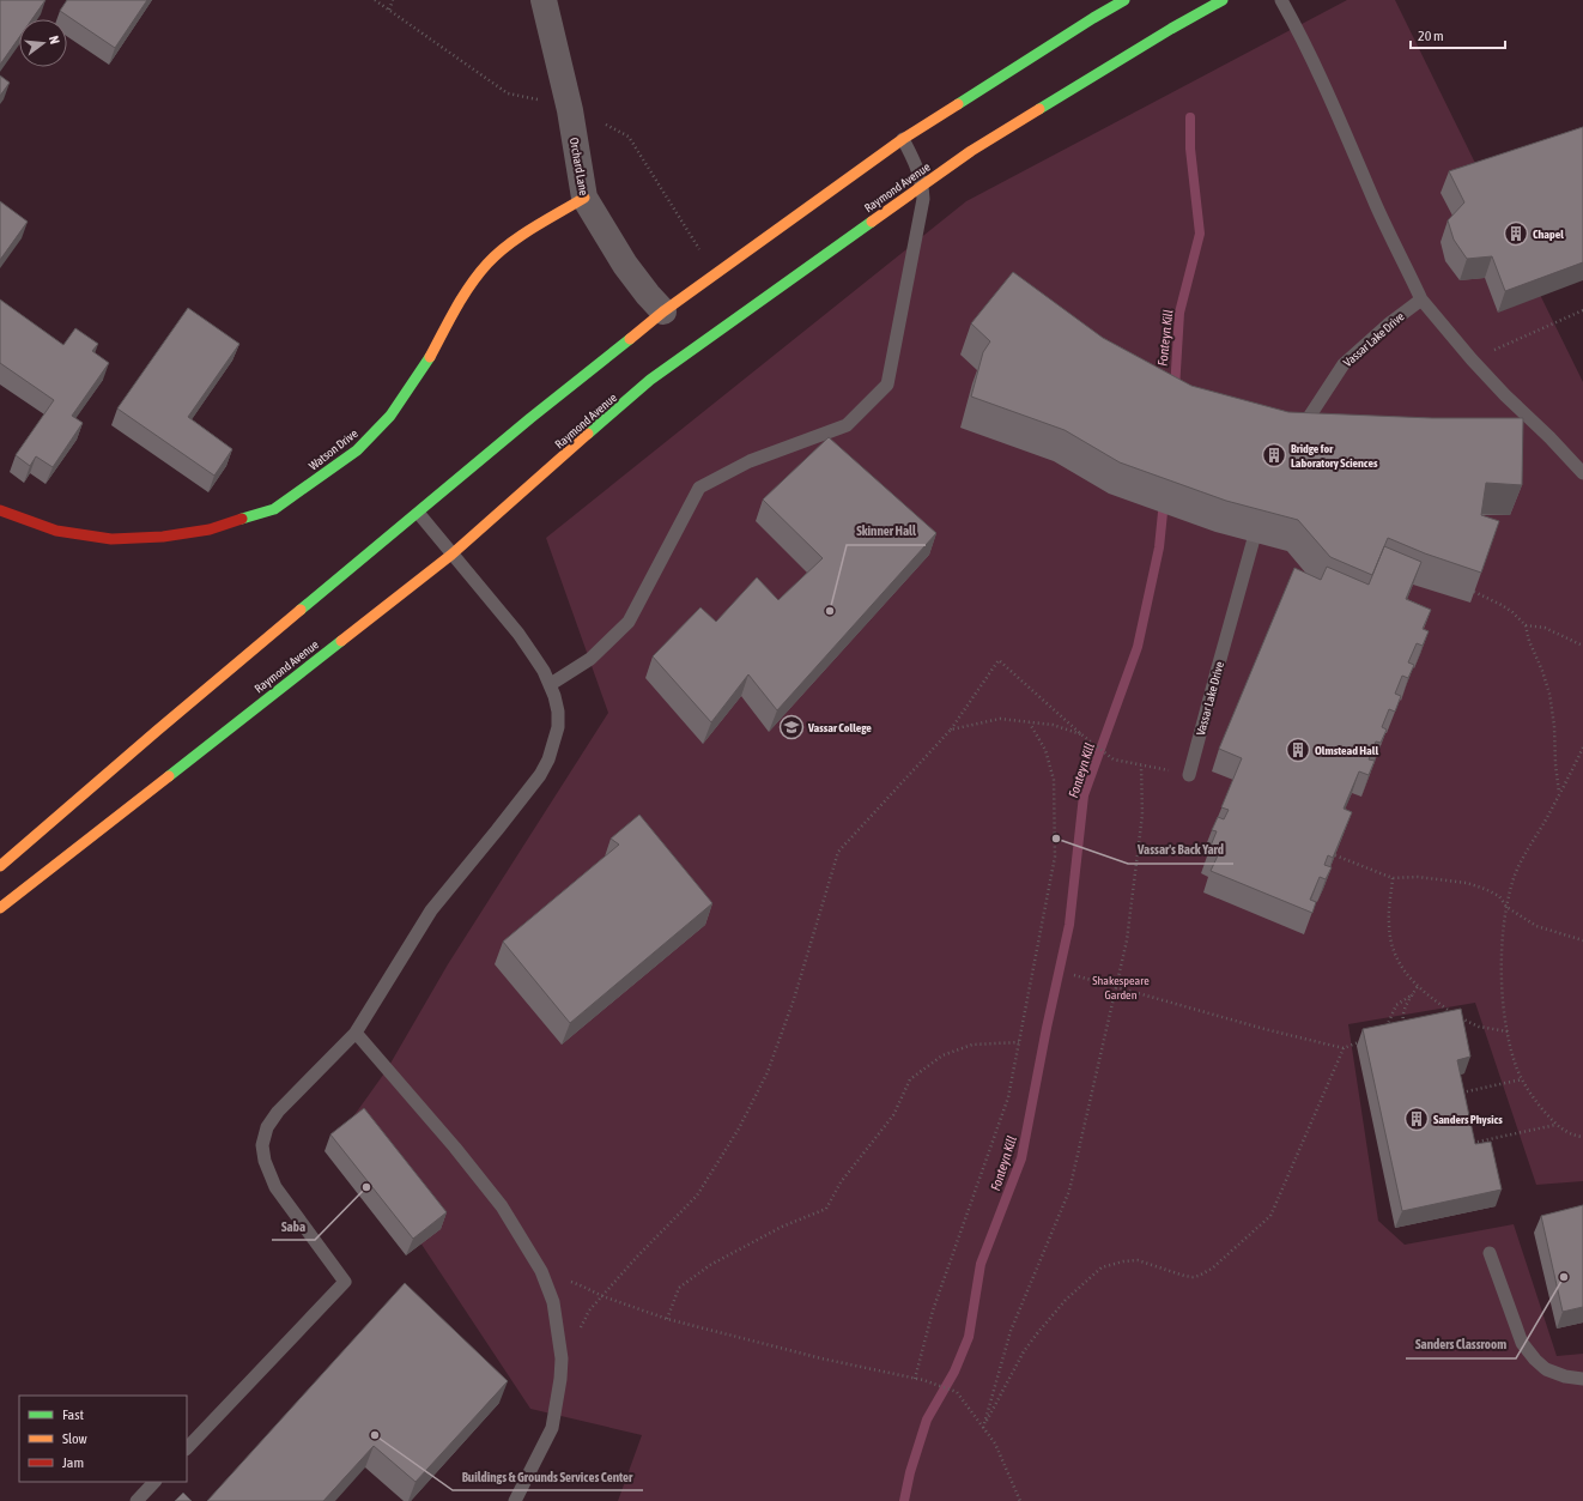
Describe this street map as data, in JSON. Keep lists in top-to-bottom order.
{
  "streets": {
    "main road": ["Raymond Avenue", "Watson Drive"],
    "street": ["Orchard Lane"],
    "lane": ["Vassar Lake Drive"]
  },
  "crossings": [
    ["Orchard Lane", "Watson Drive"]
  ],
  "water": ["Fonteyn Kill"],
  "parks": ["Shakespeare Garden"],
  "places": {
    "building": [
      "Chapel",
      "Bridge for Laboratory Sciences",
      "Olmstead Hall",
      "Sanders Physics"
    ],
    "other": [
      "Skinner Hall",
      "Vassar's Back Yard",
      "Saba",
      "Sanders Classroom",
      "Buildings & Grounds Services Center"
    ],
    "school or university": ["Vassar College"]
  },
  "legend": ["Fast", "Slow", "Jam"],
  "scale_bar": "20 m",
  "north": "right"
}
